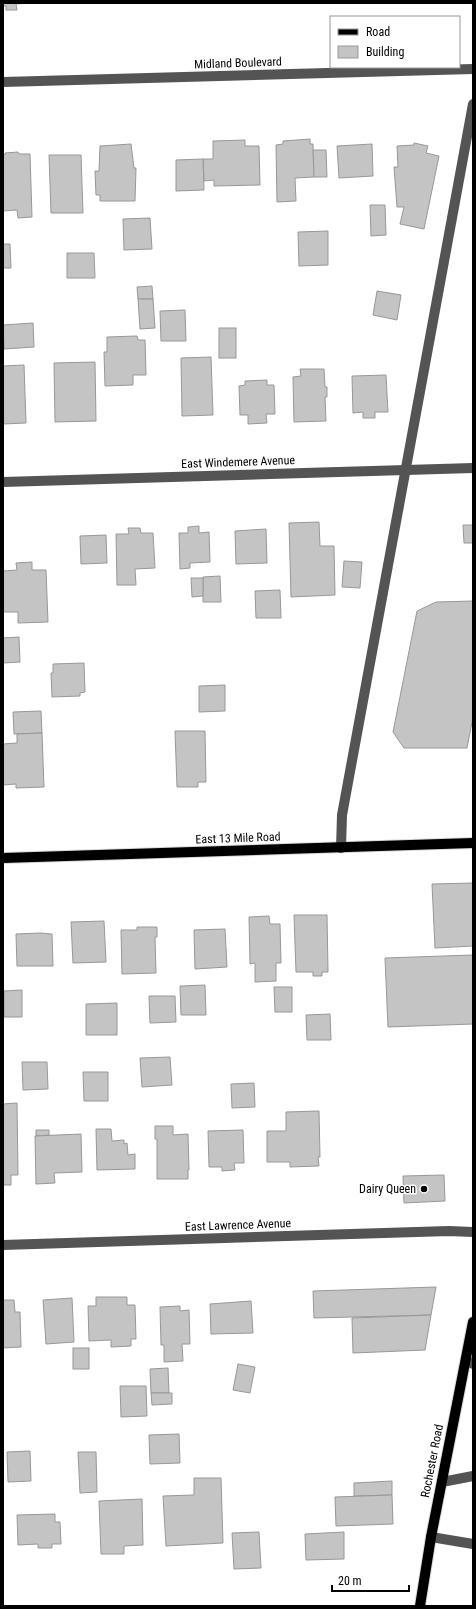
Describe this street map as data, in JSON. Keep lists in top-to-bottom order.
{
  "streets": {
    "main road": ["East 13 Mile Road", "Rochester Road"],
    "street": ["Midland Boulevard", "East Windemere Avenue", "East Lawrence Avenue"]
  },
  "places": ["Dairy Queen"],
  "legend": ["Road", "Building"],
  "scale_bar": "20 m"
}
